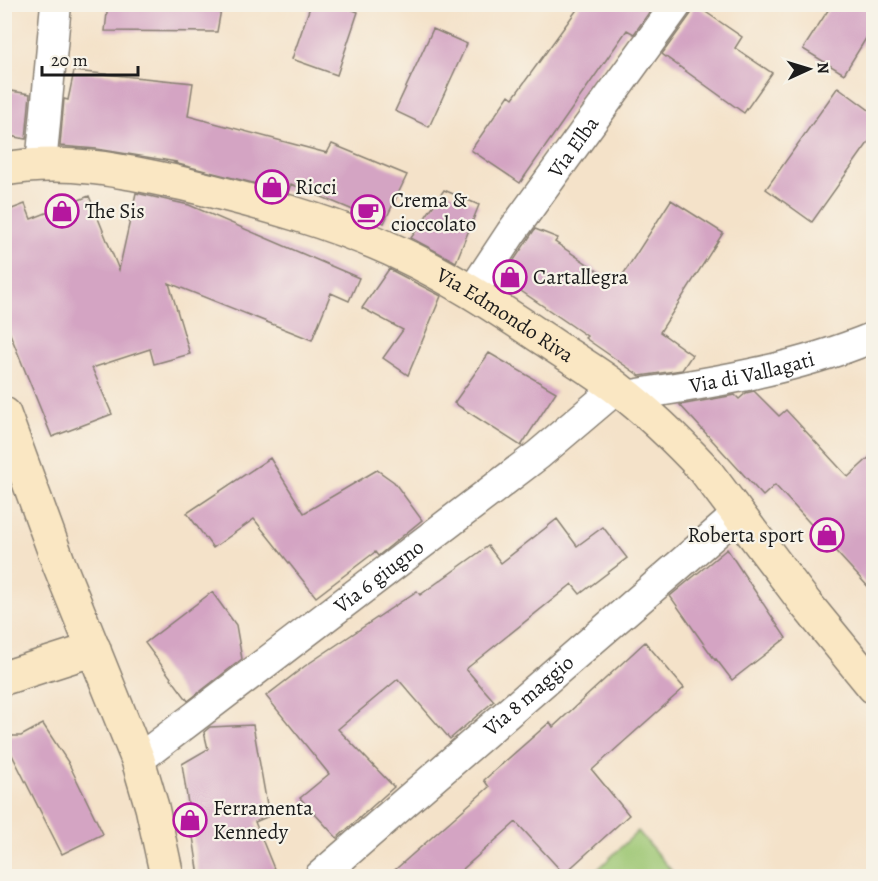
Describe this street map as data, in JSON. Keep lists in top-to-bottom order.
{
  "streets": {
    "street": [
      "Via Elba",
      "Via Edmondo Riva",
      "Via di Vallagati",
      "Via 6 giugno",
      "Via 8 maggio"
    ]
  },
  "crossings": [
    ["Via Elba", "Via Edmondo Riva"],
    ["Via Edmondo Riva", "Via di Vallagati"],
    ["Via Edmondo Riva", "Via 6 giugno"],
    ["Via Edmondo Riva", "Via 8 maggio"],
    ["Via di Vallagati", "Via 6 giugno"]
  ],
  "places": {
    "shop": [
      "Ricci",
      "The Sis",
      "Cartallegra",
      "Roberta sport",
      "Ferramenta Kennedy"
    ],
    "cafe": ["Crema & cioccolato"]
  },
  "scale_bar": "20 m",
  "north": "right"
}
